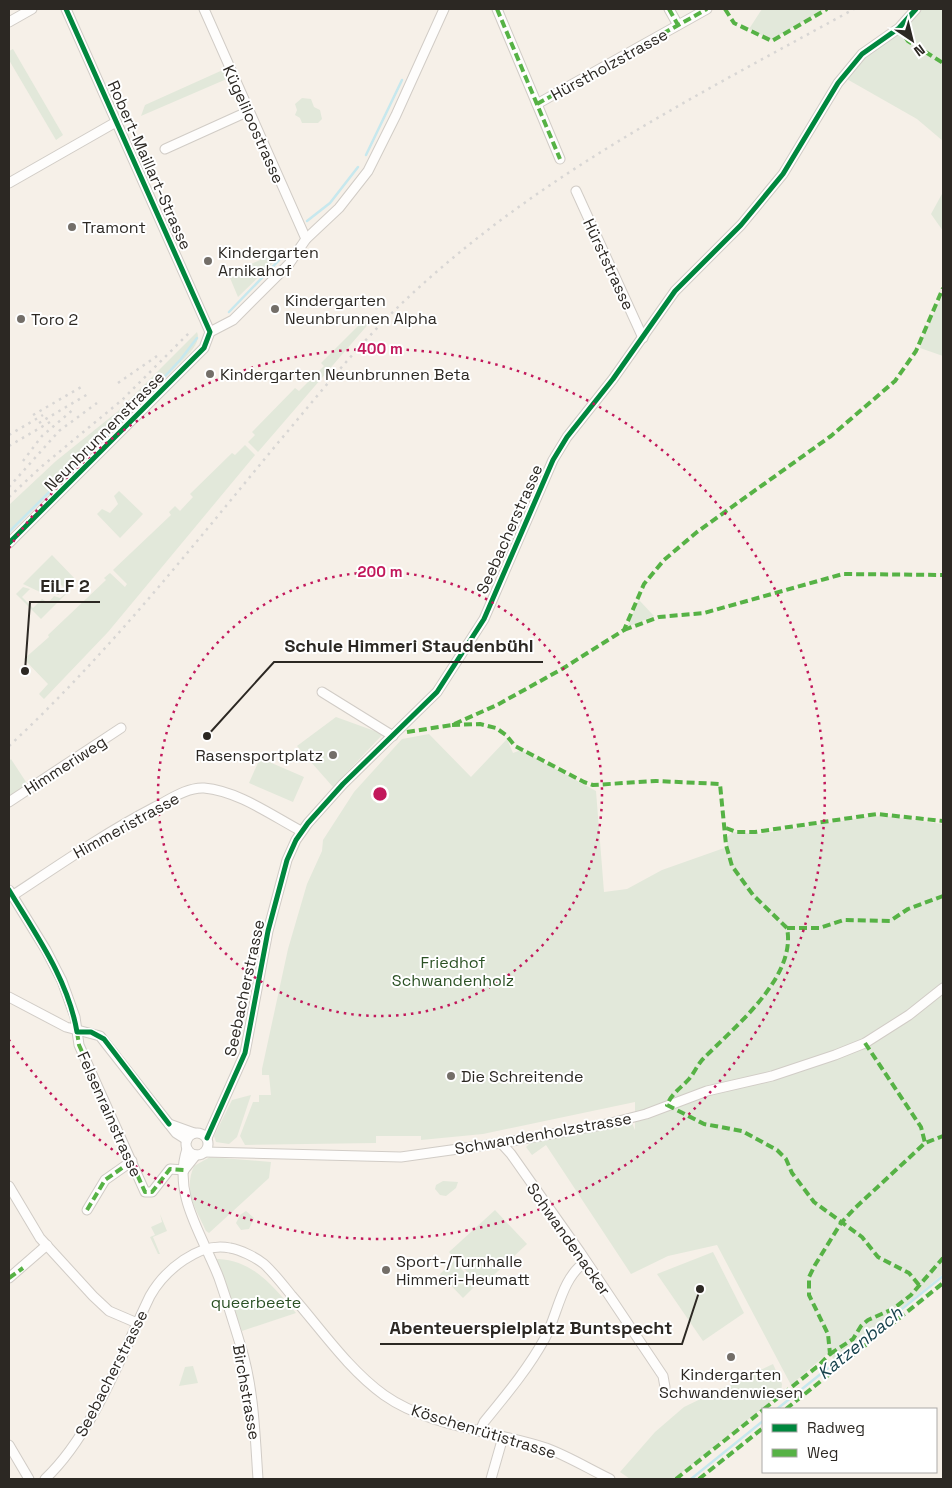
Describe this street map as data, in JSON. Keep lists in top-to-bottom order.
{
  "streets": {
    "street": [
      "Hürstholzstrasse",
      "Kügeliloostrasse",
      "Robert-Maillart-Strasse",
      "Hürststrasse",
      "Neunbrunnenstrasse",
      "Seebacherstrasse",
      "Himmeriweg",
      "Himmeristrasse",
      "Felsenrainstrasse",
      "Schwandenholzstrasse",
      "Schwandenacker",
      "Birchstrasse",
      "Köschenrütistrasse"
    ]
  },
  "crossings": [
    ["Robert-Maillart-Strasse", "Neunbrunnenstrasse"],
    ["Hürststrasse", "Seebacherstrasse"],
    ["Seebacherstrasse", "Himmeristrasse"],
    ["Seebacherstrasse", "Felsenrainstrasse"],
    ["Seebacherstrasse", "Schwandenholzstrasse"],
    ["Seebacherstrasse", "Birchstrasse"],
    ["Seebacherstrasse", "Köschenrütistrasse"],
    ["Schwandenholzstrasse", "Schwandenacker"],
    ["Birchstrasse", "Köschenrütistrasse"]
  ],
  "water": ["Katzenbach"],
  "parks": ["Friedhof Schwandenholz", "queerbeete"],
  "places": [
    "Tramont",
    "Kindergarten Arnikahof",
    "Kindergarten Neunbrunnen Alpha",
    "Toro 2",
    "Kindergarten Neunbrunnen Beta",
    "EiLF 2",
    "Schule Himmeri Staudenbühl",
    "Rasensportplatz",
    "Die Schreitende",
    "Sport-/Turnhalle Himmeri-Heumatt",
    "Abenteuerspielplatz Buntspecht",
    "Kindergarten Schwandenwiesen"
  ],
  "legend": ["Radweg", "Weg"],
  "north": "bottom right",
  "rings": ["400 m", "200 m"]
}
